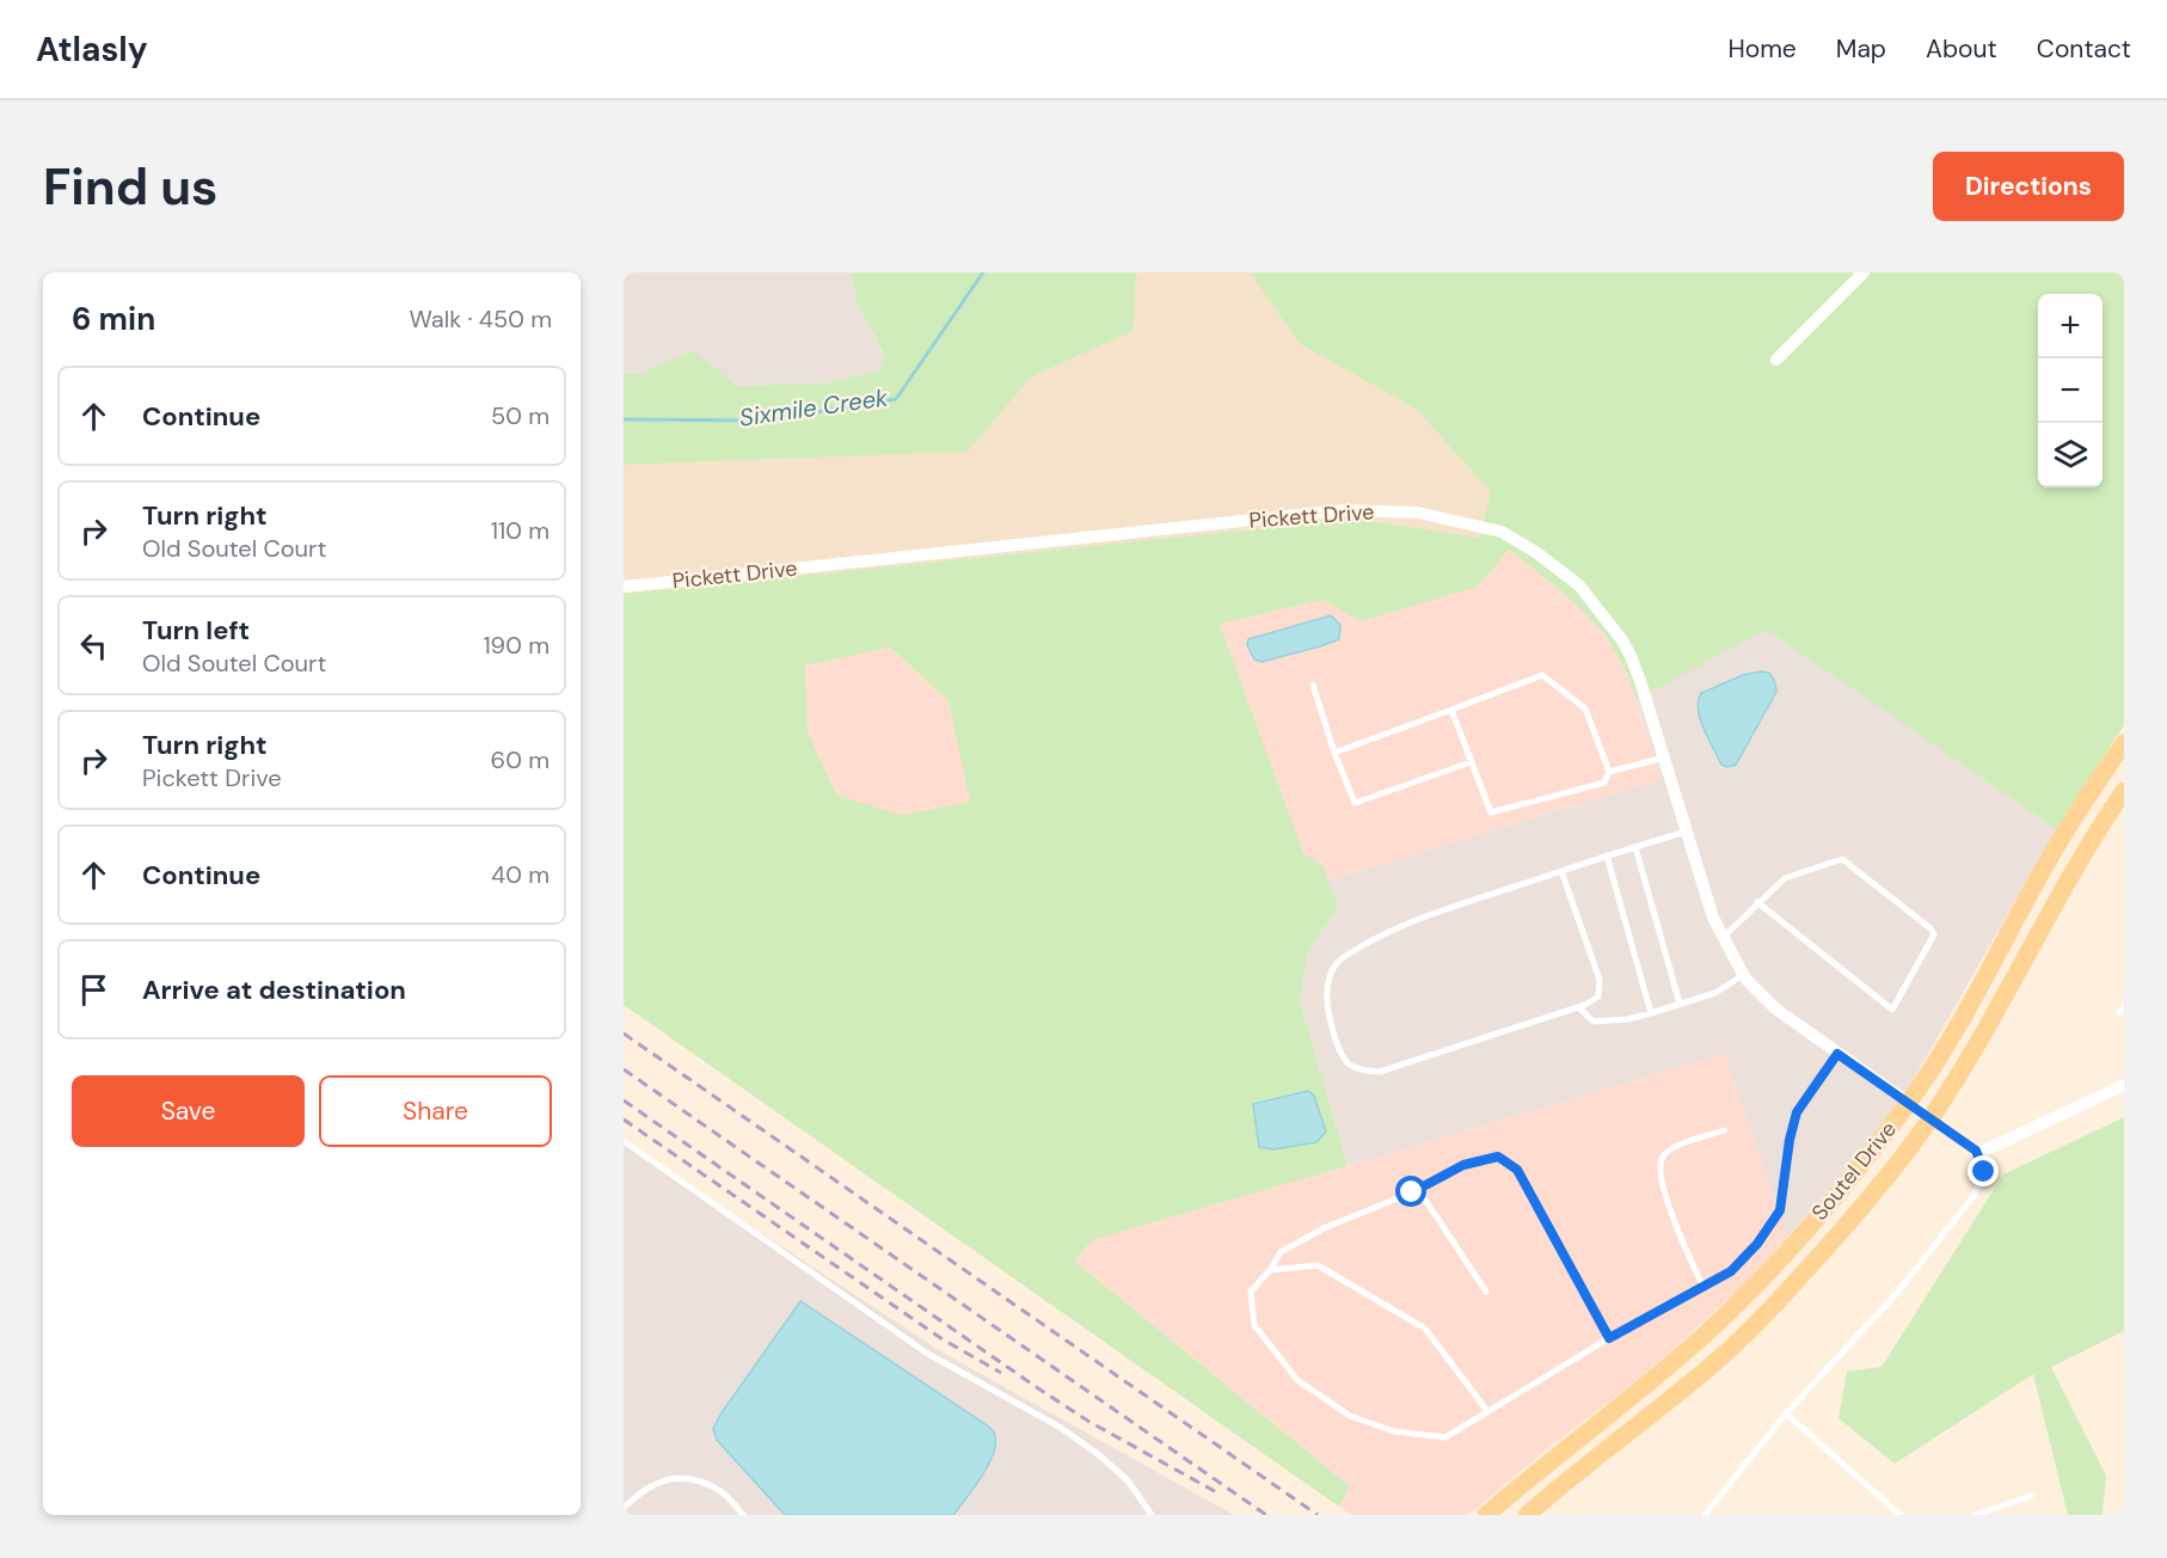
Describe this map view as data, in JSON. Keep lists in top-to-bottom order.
{
  "streets": {
    "main road": ["Soutel Drive"],
    "street": ["Pickett Drive"]
  },
  "crossings": [
    ["Pickett Drive", "Soutel Drive"]
  ],
  "water": ["Sixmile Creek"],
  "page": {
    "header": "Atlasly",
    "nav": [
      "Home",
      "Map",
      "About",
      "Contact"
    ],
    "buttons": [
      "Directions",
      ["Save", "Share"]
    ],
    "title": "Find us",
    "heading": ["6 min", "Walk · 450 m"],
    "map_buttons": ["+", "−"],
    "list": [
      ["Continue", "50 m"],
      ["Turn right", "Old Soutel Court", "110 m"],
      ["Turn left", "Old Soutel Court", "190 m"],
      ["Turn right", "Pickett Drive", "60 m"],
      ["Continue", "40 m"],
      "Arrive at destination"
    ]
  }
}
